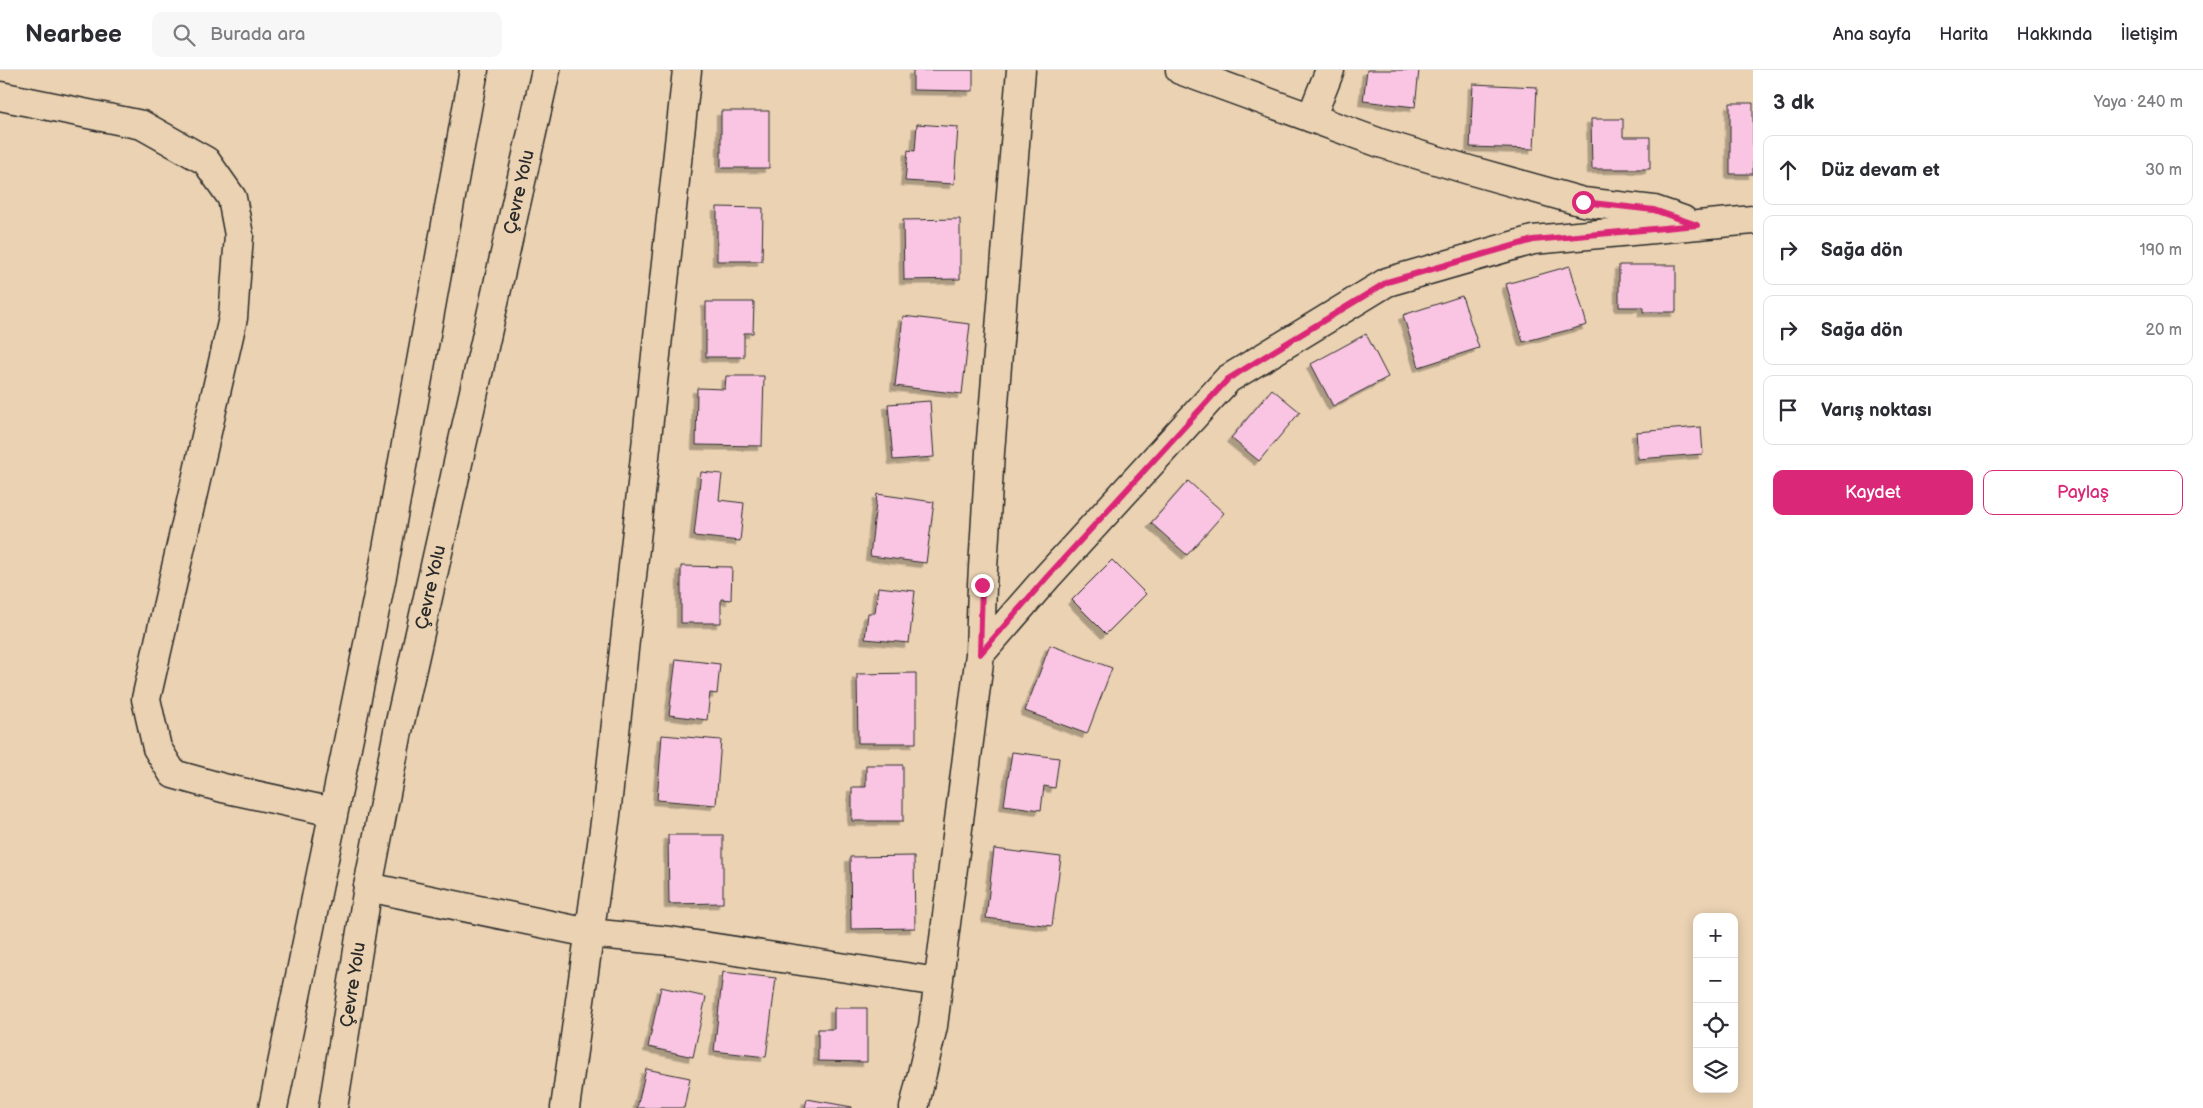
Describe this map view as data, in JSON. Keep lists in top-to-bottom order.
{
  "streets": {
    "main road": ["Çevre Yolu"]
  },
  "page": {
    "header": "Nearbee",
    "search": "Burada ara",
    "nav": [
      "Ana sayfa",
      "Harita",
      "Hakkında",
      "İletişim"
    ],
    "heading": ["3 dk", "Yaya · 240 m"],
    "list": [
      ["Düz devam et", "30 m"],
      ["Sağa dön", "190 m"],
      ["Sağa dön", "20 m"],
      "Varış noktası"
    ],
    "buttons": ["Kaydet", "Paylaş"],
    "map_buttons": ["+", "−"]
  }
}
